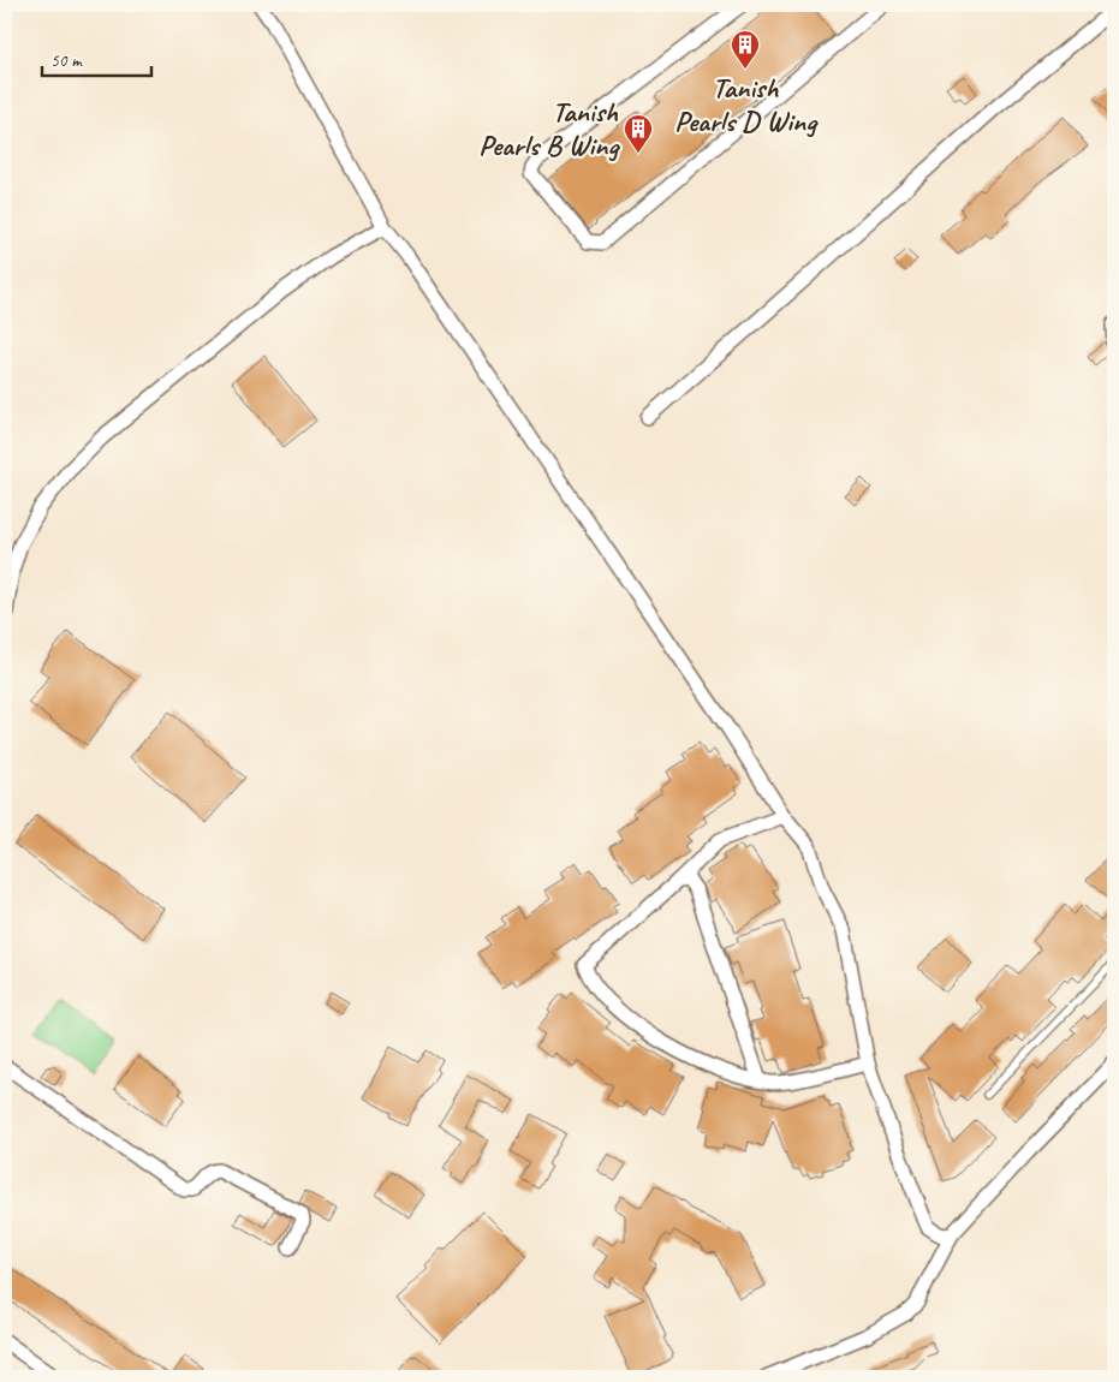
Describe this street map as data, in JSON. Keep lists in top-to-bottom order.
{
  "places": {
    "building": ["Tanish Pearls D Wing", "Tanish Pearls B Wing"]
  },
  "scale_bar": "50 m"
}
